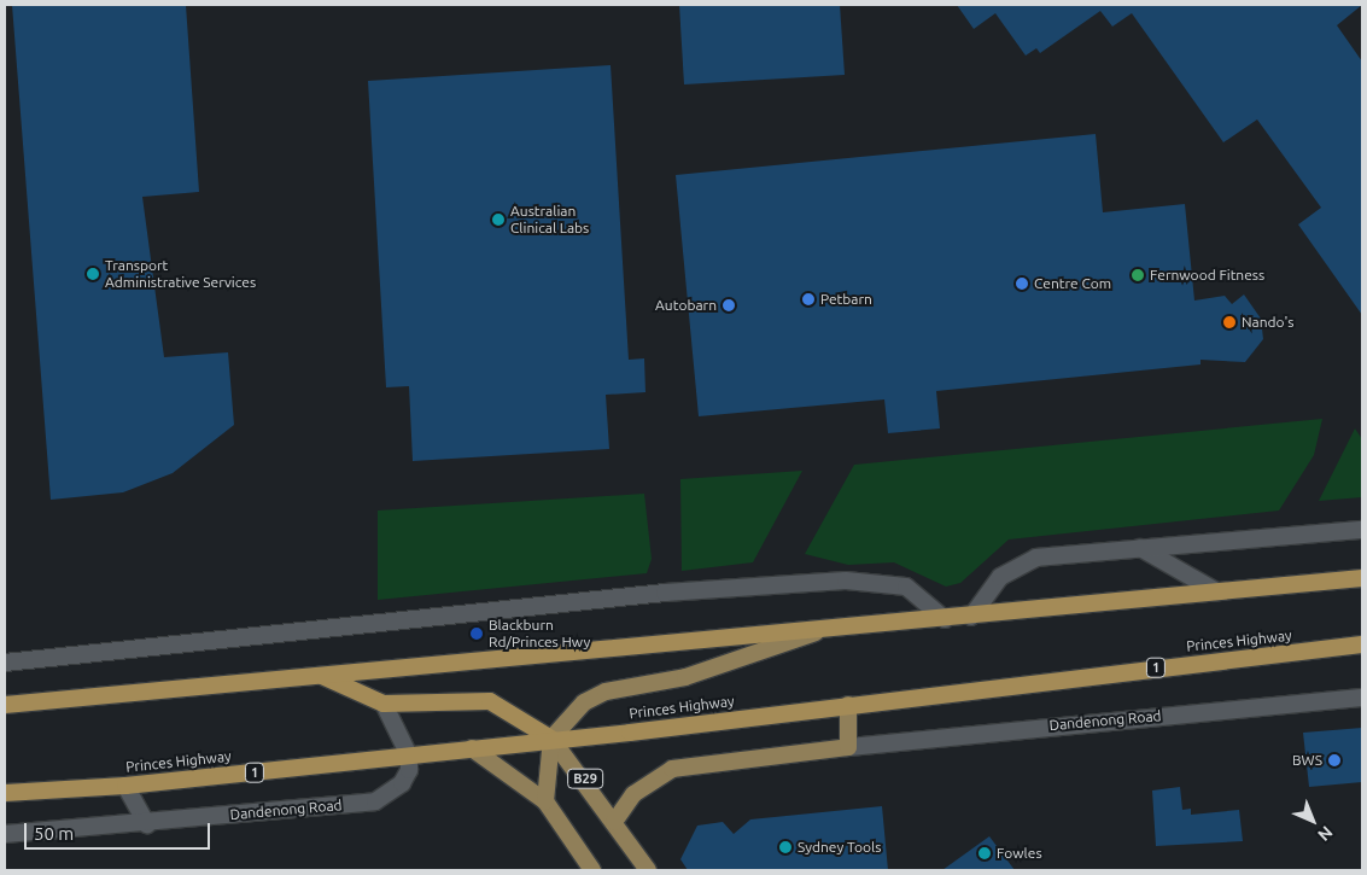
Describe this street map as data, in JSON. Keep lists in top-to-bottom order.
{
  "streets": {
    "highway": ["Princes Highway", "1"],
    "main road": ["B29"],
    "street": ["Dandenong Road"]
  },
  "crossings": [
    ["Princes Highway", "Dandenong Road"],
    ["Princes Highway", "B29"]
  ],
  "places": [
    "Australian Clinical Labs",
    "Transport Administrative Services",
    "Fernwood Fitness",
    "Centre Com",
    "Petbarn",
    "Autobarn",
    "Nando's",
    "Blackburn Rd/Princes Hwy",
    "BWS",
    "Sydney Tools",
    "Fowles"
  ],
  "scale_bar": "50 m",
  "north": "bottom right"
}
